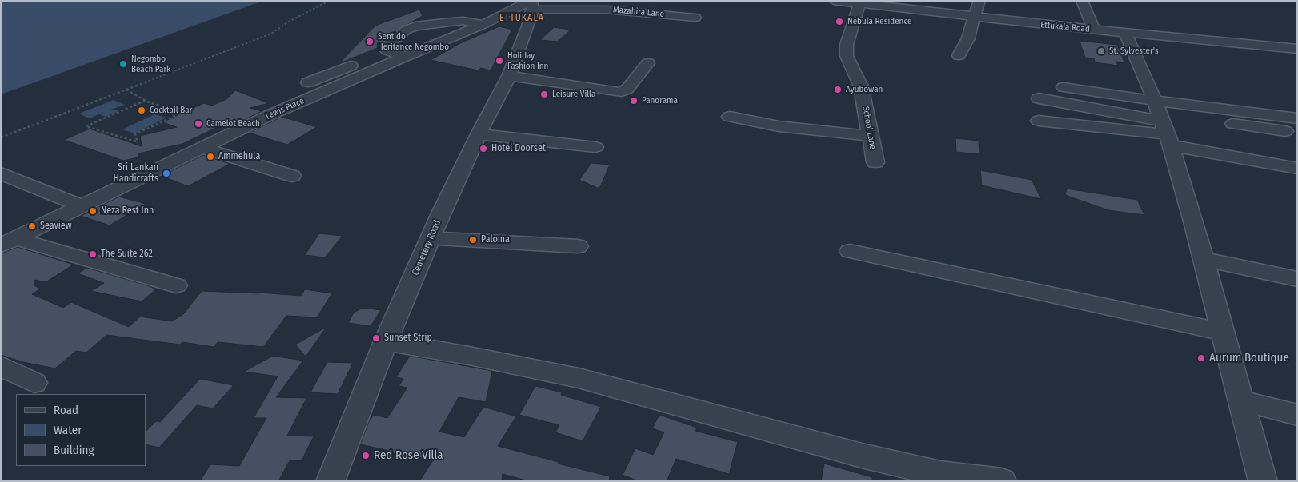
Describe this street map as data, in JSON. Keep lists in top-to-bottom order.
{
  "streets": {
    "street": [
      "Mazahira Lane",
      "Ettukala Road",
      "Lewis Place",
      "School Lane",
      "Cemetery Road"
    ]
  },
  "crossings": [
    ["Mazahira Lane", "Lewis Place"],
    ["Mazahira Lane", "Cemetery Road"],
    ["Ettukala Road", "School Lane"],
    ["Lewis Place", "Cemetery Road"]
  ],
  "districts": ["ETTUKALA"],
  "places": [
    "Nebula Residence",
    "Sentido Heritance Negombo",
    "St. Sylvester's",
    "Holiday Fashion Inn",
    "Negombo Beach Park",
    "Ayubowan",
    "Leisure Villa",
    "Panorama",
    "Cocktail Bar",
    "Camelot Beach",
    "Hotel Doorset",
    "Ammehula",
    "Sri Lankan Handicrafts",
    "Neza Rest Inn",
    "Seaview",
    "Paloma",
    "The Suite 262",
    "Sunset Strip",
    "Aurum Boutique",
    "Red Rose Villa"
  ],
  "legend": ["Road", "Water", "Building"]
}
